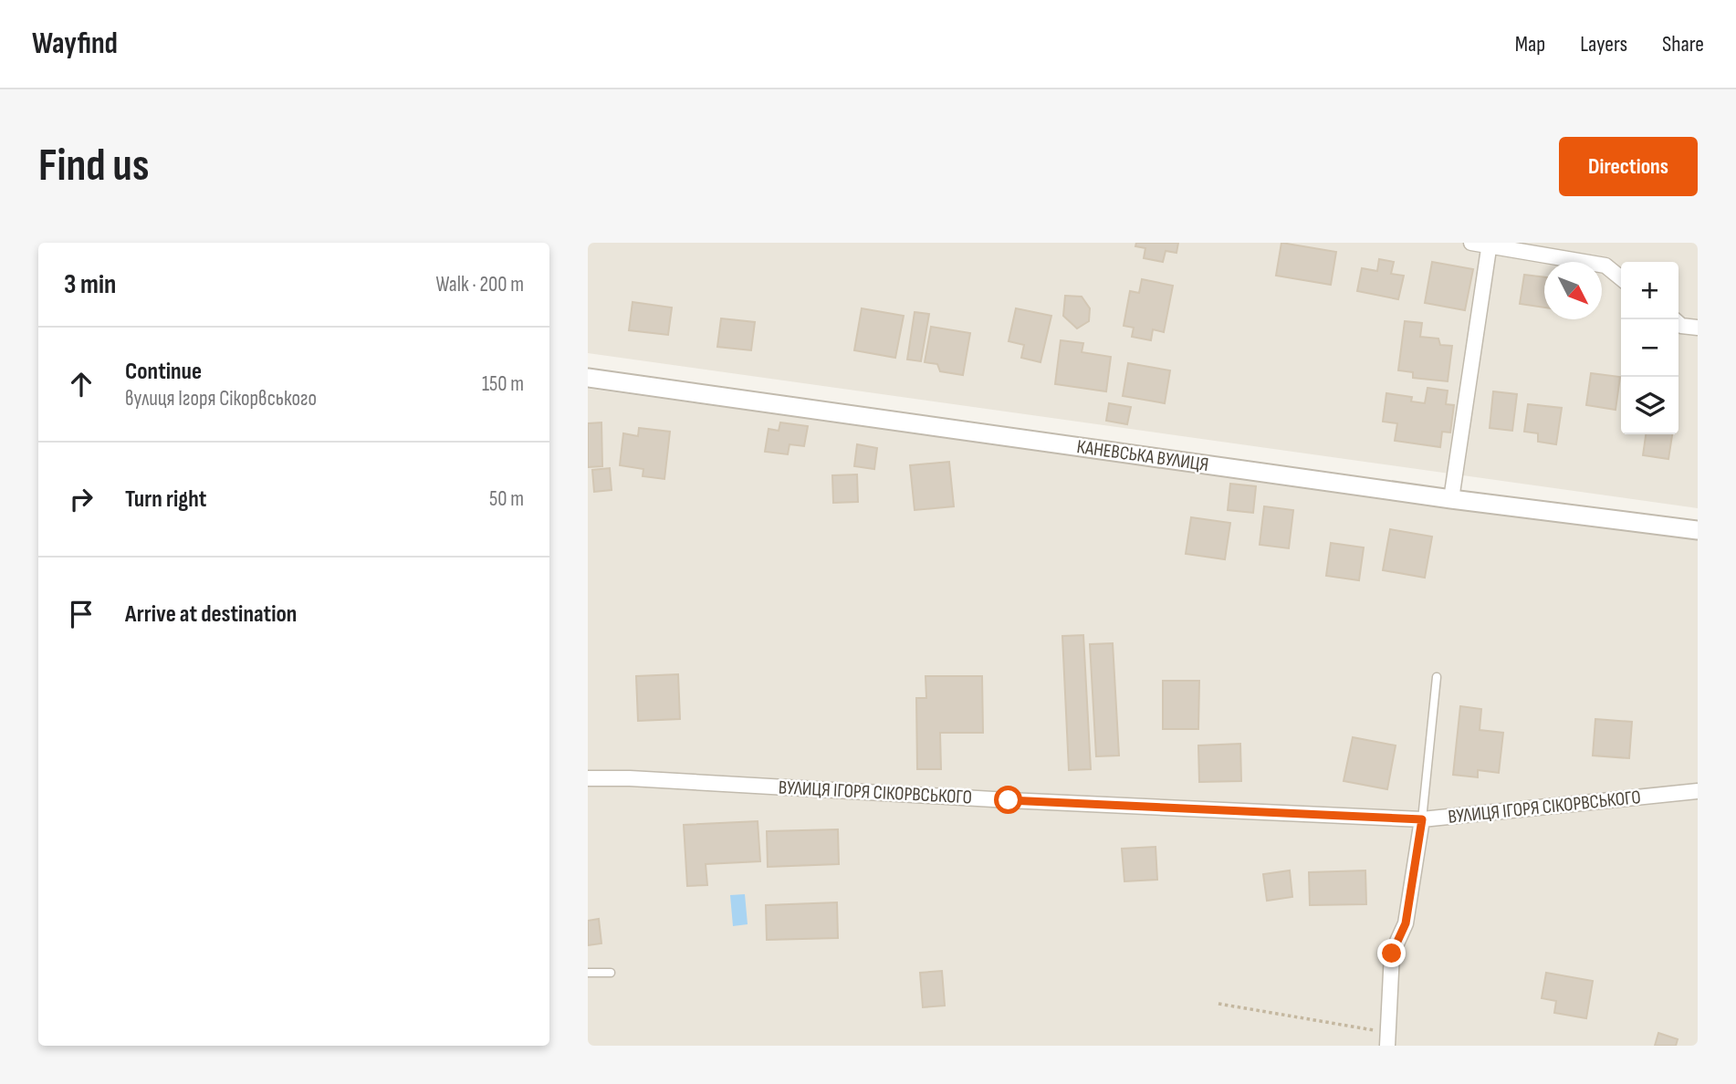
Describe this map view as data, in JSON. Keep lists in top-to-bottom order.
{
  "streets": {
    "street": ["КАНЕВСЬКА ВУЛИЦЯ", "ВУЛИЦЯ ІГОРЯ СІКОРВСЬКОГО"]
  },
  "north": "bottom right",
  "page": {
    "header": "Wayfind",
    "nav": ["Map", "Layers", "Share"],
    "buttons": "Directions",
    "title": "Find us",
    "heading": ["3 min", "Walk · 200 m"],
    "map_buttons": ["+", "−"],
    "list": [
      ["Continue", "вулиця Ігоря Сікорвського", "150 m"],
      ["Turn right", "50 m"],
      "Arrive at destination"
    ]
  }
}
